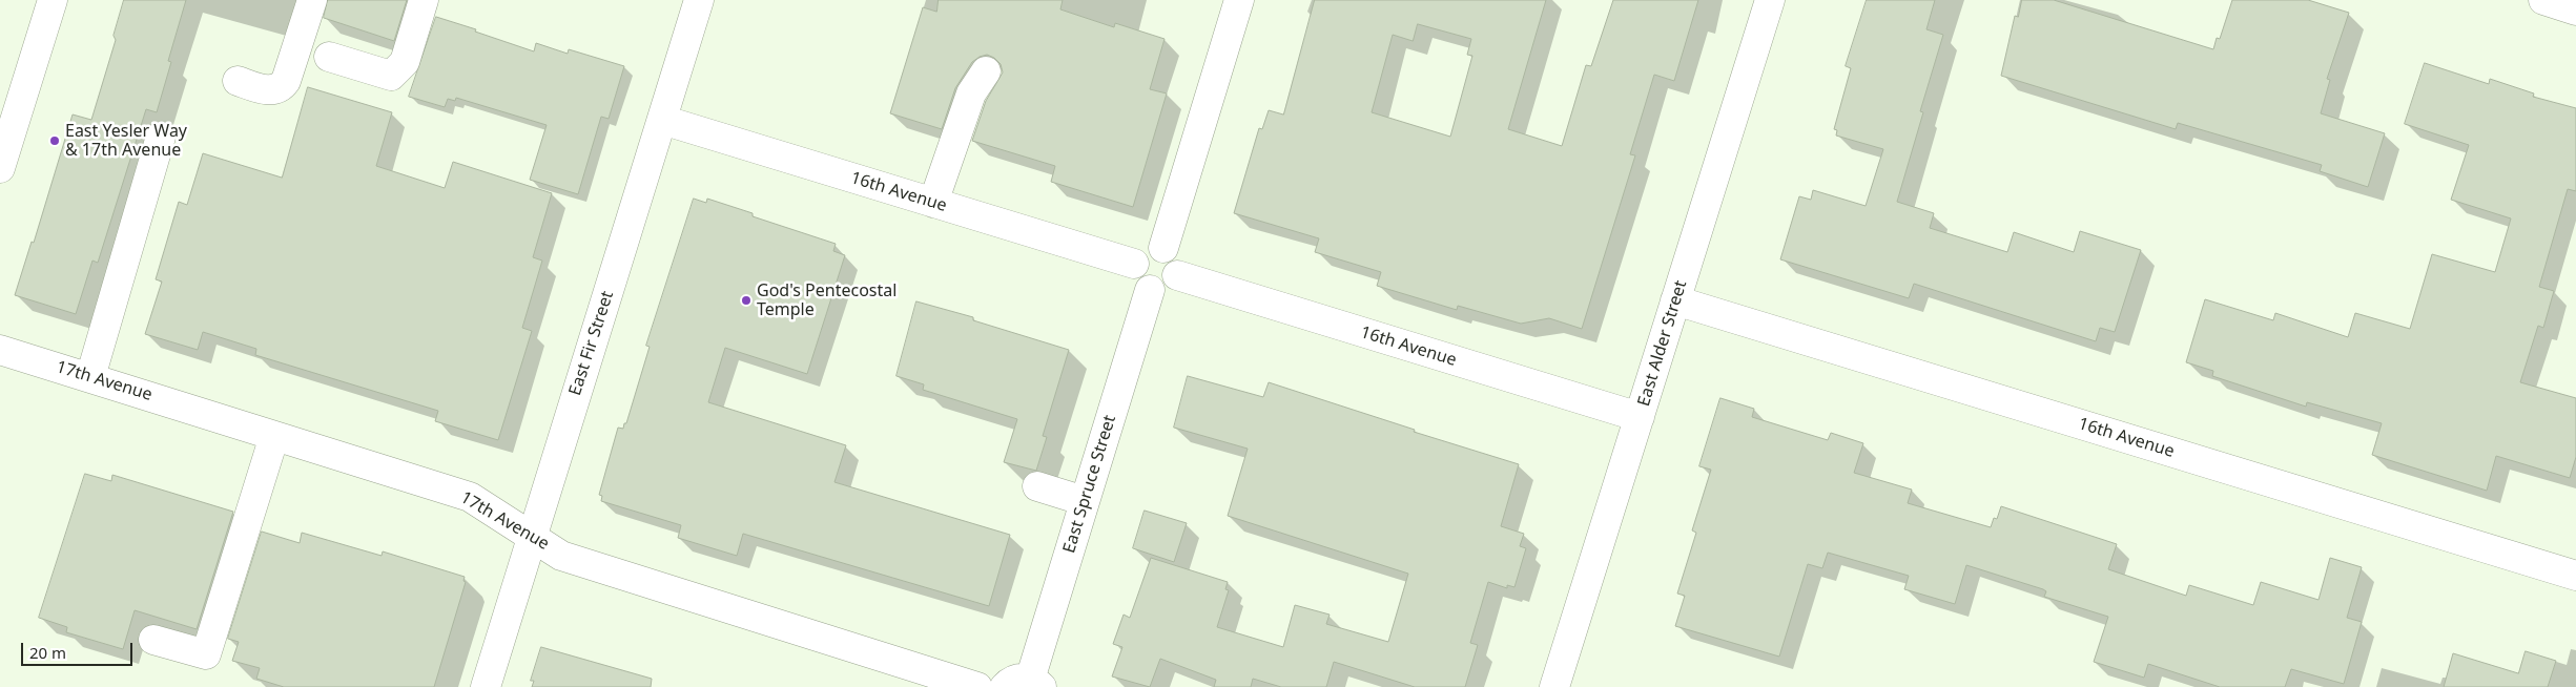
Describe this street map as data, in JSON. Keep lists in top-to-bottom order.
{
  "streets": {
    "street": [
      "16th Avenue",
      "East Fir Street",
      "East Alder Street",
      "17th Avenue",
      "East Spruce Street"
    ]
  },
  "crossings": [
    ["16th Avenue", "East Fir Street"],
    ["16th Avenue", "East Alder Street"],
    ["16th Avenue", "East Spruce Street"],
    ["East Fir Street", "17th Avenue"]
  ],
  "places": ["East Yesler Way & 17th Avenue", "God's Pentecostal Temple"],
  "scale_bar": "20 m"
}
